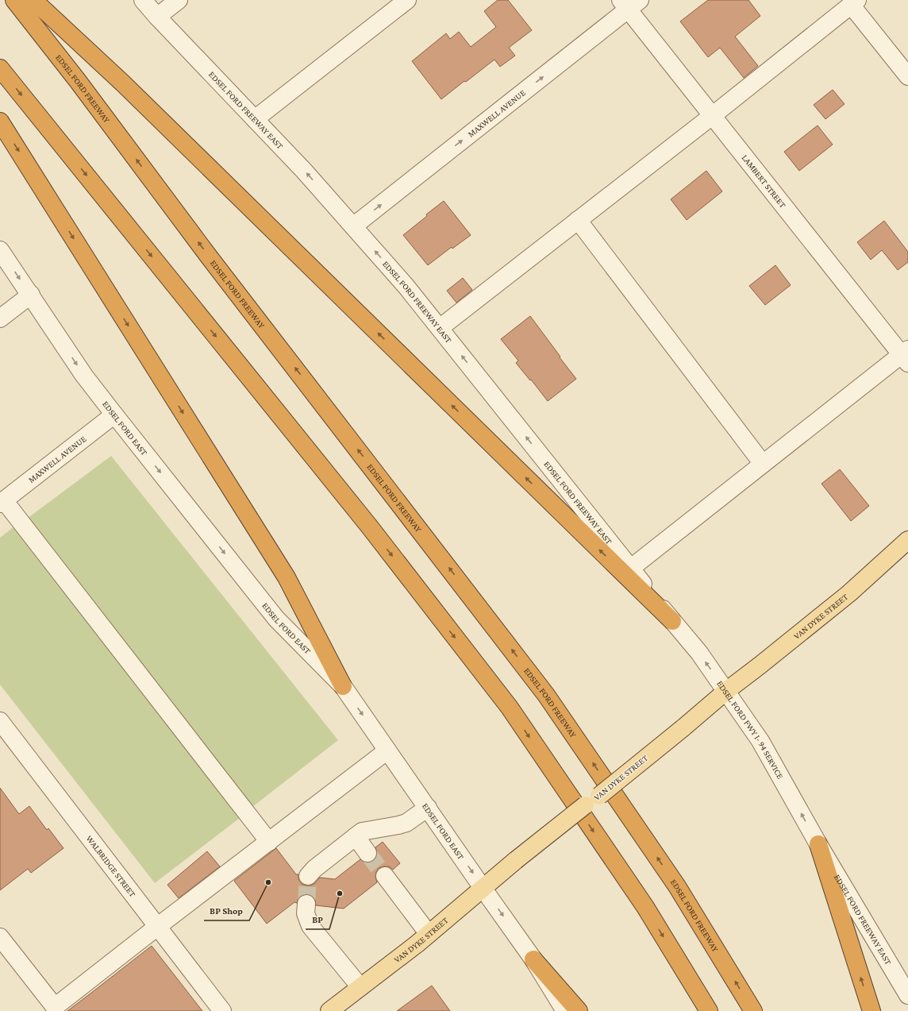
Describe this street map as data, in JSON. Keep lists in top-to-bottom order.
{
  "streets": {
    "highway": ["EDSEL FORD FREEWAY"],
    "main road": ["VAN DYKE STREET"],
    "street": [
      "EDSEL FORD FREEWAY EAST",
      "MAXWELL AVENUE",
      "LAMBERT STREET",
      "EDSEL FORD EAST",
      "EDSEL FORD FWY I- 94 SERVICE",
      "WALBRIDGE STREET"
    ]
  },
  "crossings": [
    ["EDSEL FORD FREEWAY EAST", "MAXWELL AVENUE"],
    ["EDSEL FORD FREEWAY EAST", "EDSEL FORD FWY I- 94 SERVICE"],
    ["MAXWELL AVENUE", "LAMBERT STREET"],
    ["MAXWELL AVENUE", "EDSEL FORD EAST"],
    ["EDSEL FORD EAST", "VAN DYKE STREET"],
    ["VAN DYKE STREET", "EDSEL FORD FWY I- 94 SERVICE"]
  ],
  "one_way": ["EDSEL FORD FREEWAY EAST", "EDSEL FORD FWY I- 94 SERVICE"],
  "places": ["BP Shop", "BP"]
}
